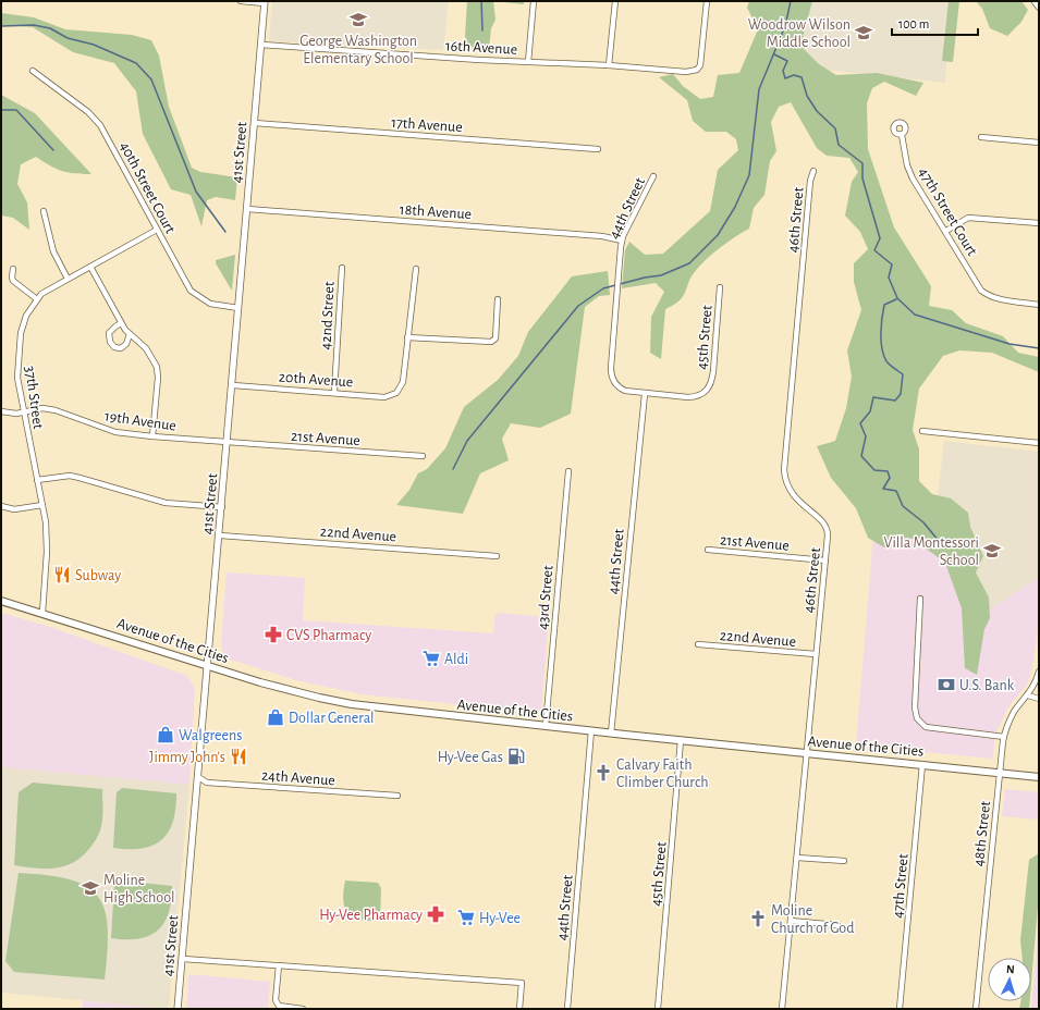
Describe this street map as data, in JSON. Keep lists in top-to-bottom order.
{
  "streets": {
    "main road": ["Avenue of the Cities"],
    "street": [
      "16th Avenue",
      "17th Avenue",
      "41st Street",
      "40th Street Court",
      "44th Street",
      "18th Avenue",
      "47th Street Court",
      "46th Street",
      "42nd Street",
      "45th Street",
      "20th Avenue",
      "37th Street",
      "19th Avenue",
      "21st Avenue",
      "22nd Avenue",
      "43rd Street",
      "24th Avenue",
      "48th Street",
      "47th Street"
    ]
  },
  "crossings": [
    ["16th Avenue", "41st Street"],
    ["17th Avenue", "41st Street"],
    ["41st Street", "40th Street Court"],
    ["41st Street", "18th Avenue"],
    ["41st Street", "20th Avenue"],
    ["41st Street", "19th Avenue"],
    ["41st Street", "21st Avenue"],
    ["41st Street", "22nd Avenue"],
    ["41st Street", "Avenue of the Cities"],
    ["41st Street", "24th Avenue"],
    ["40th Street Court", "37th Street"],
    ["44th Street", "18th Avenue"],
    ["44th Street", "45th Street"],
    ["44th Street", "Avenue of the Cities"],
    ["46th Street", "21st Avenue"],
    ["46th Street", "22nd Avenue"],
    ["46th Street", "Avenue of the Cities"],
    ["42nd Street", "20th Avenue"],
    ["45th Street", "Avenue of the Cities"],
    ["37th Street", "19th Avenue"],
    ["37th Street", "Avenue of the Cities"],
    ["19th Avenue", "21st Avenue"],
    ["43rd Street", "Avenue of the Cities"],
    ["Avenue of the Cities", "48th Street"],
    ["Avenue of the Cities", "47th Street"]
  ],
  "places": {
    "school or university": [
      "George Washington Elementary School",
      "Woodrow Wilson Middle School",
      "Villa Montessori School",
      "Moline High School"
    ],
    "restaurant": ["Subway", "Jimmy John's"],
    "pharmacy": ["CVS Pharmacy", "Hy-Vee Pharmacy"],
    "supermarket": ["Aldi", "Hy-Vee"],
    "bank": ["U.S. Bank"],
    "shop": ["Dollar General", "Walgreens"],
    "fuel station": ["Hy-Vee Gas"],
    "church": ["Calvary Faith Climber Church", "Moline Church of God"]
  },
  "scale_bar": "100 m",
  "north": "top"
}
